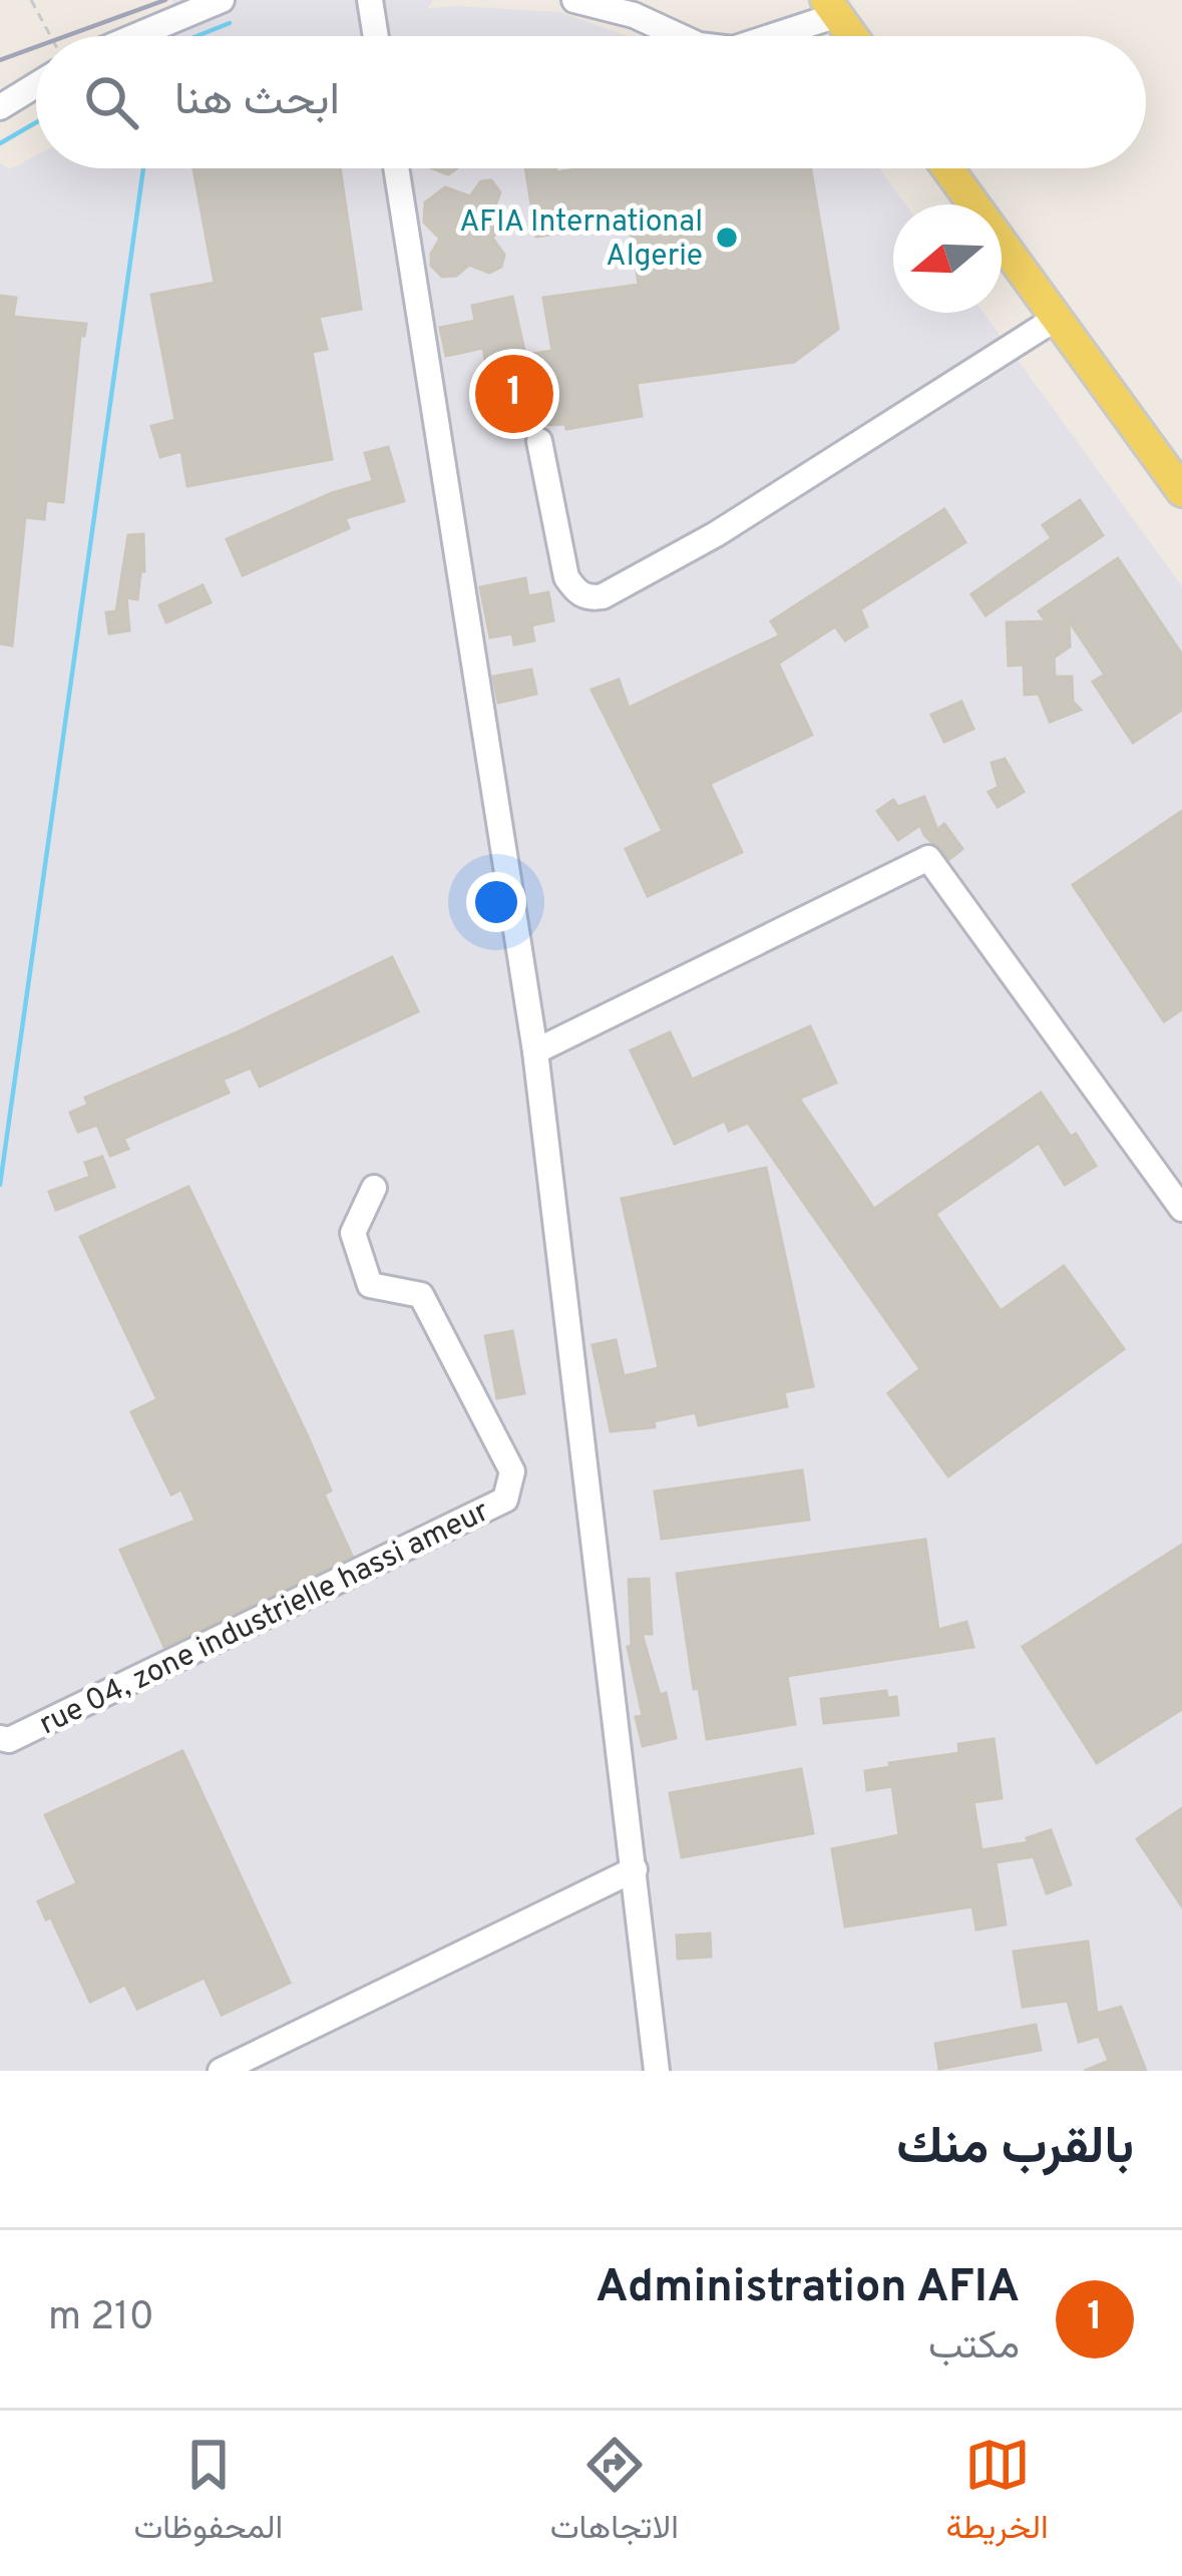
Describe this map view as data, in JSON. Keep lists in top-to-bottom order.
{
  "streets": {
    "street": ["rue 04, zone industrielle hassi ameur"]
  },
  "places": ["AFIA International Algerie"],
  "north": "left",
  "page": {
    "search": "ابحث هنا",
    "pins": "1",
    "heading": "بالقرب منك",
    "list": [
      {
        "mark": "1",
        "name": "Administration AFIA",
        "note": "مكتب",
        "value": "210 m"
      }
    ],
    "nav": ["الخريطة", "الاتجاهات", "المحفوظات"]
  }
}
